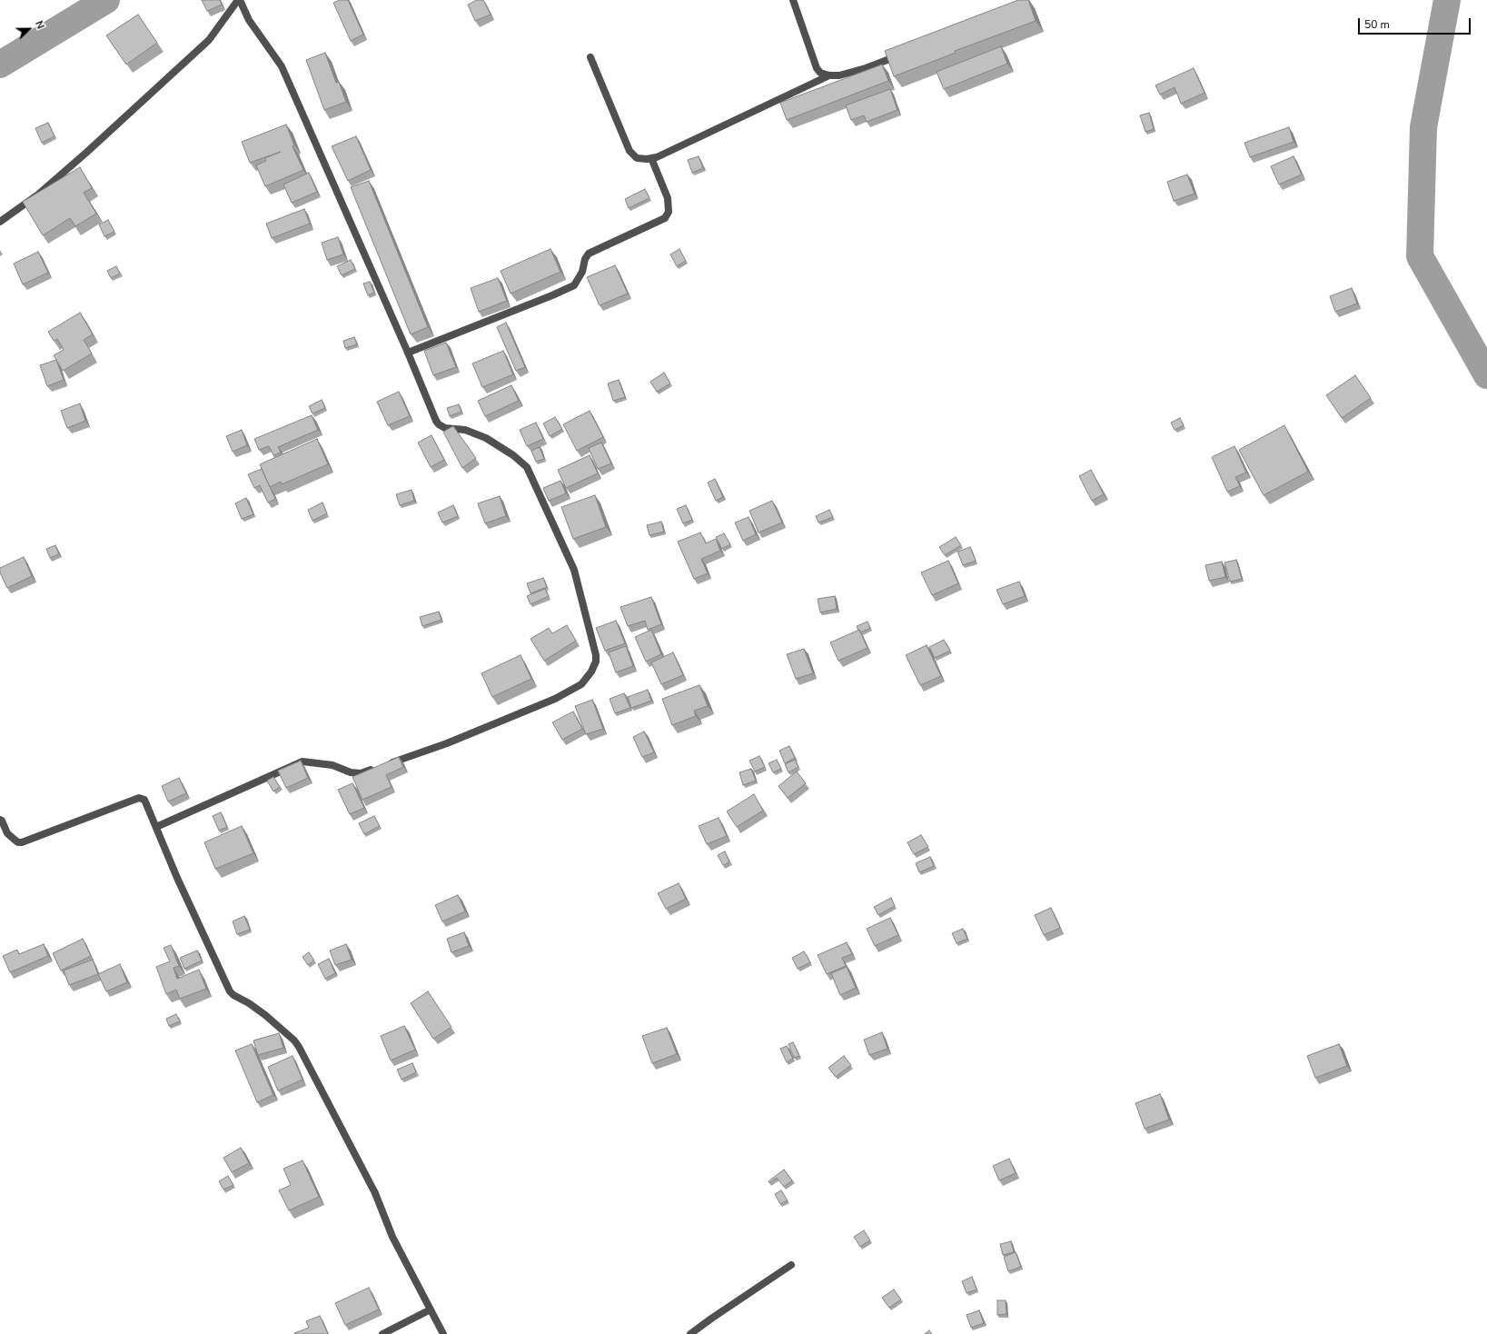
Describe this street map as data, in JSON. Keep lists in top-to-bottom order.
{
  "scale_bar": "50 m",
  "north": "right"
}
